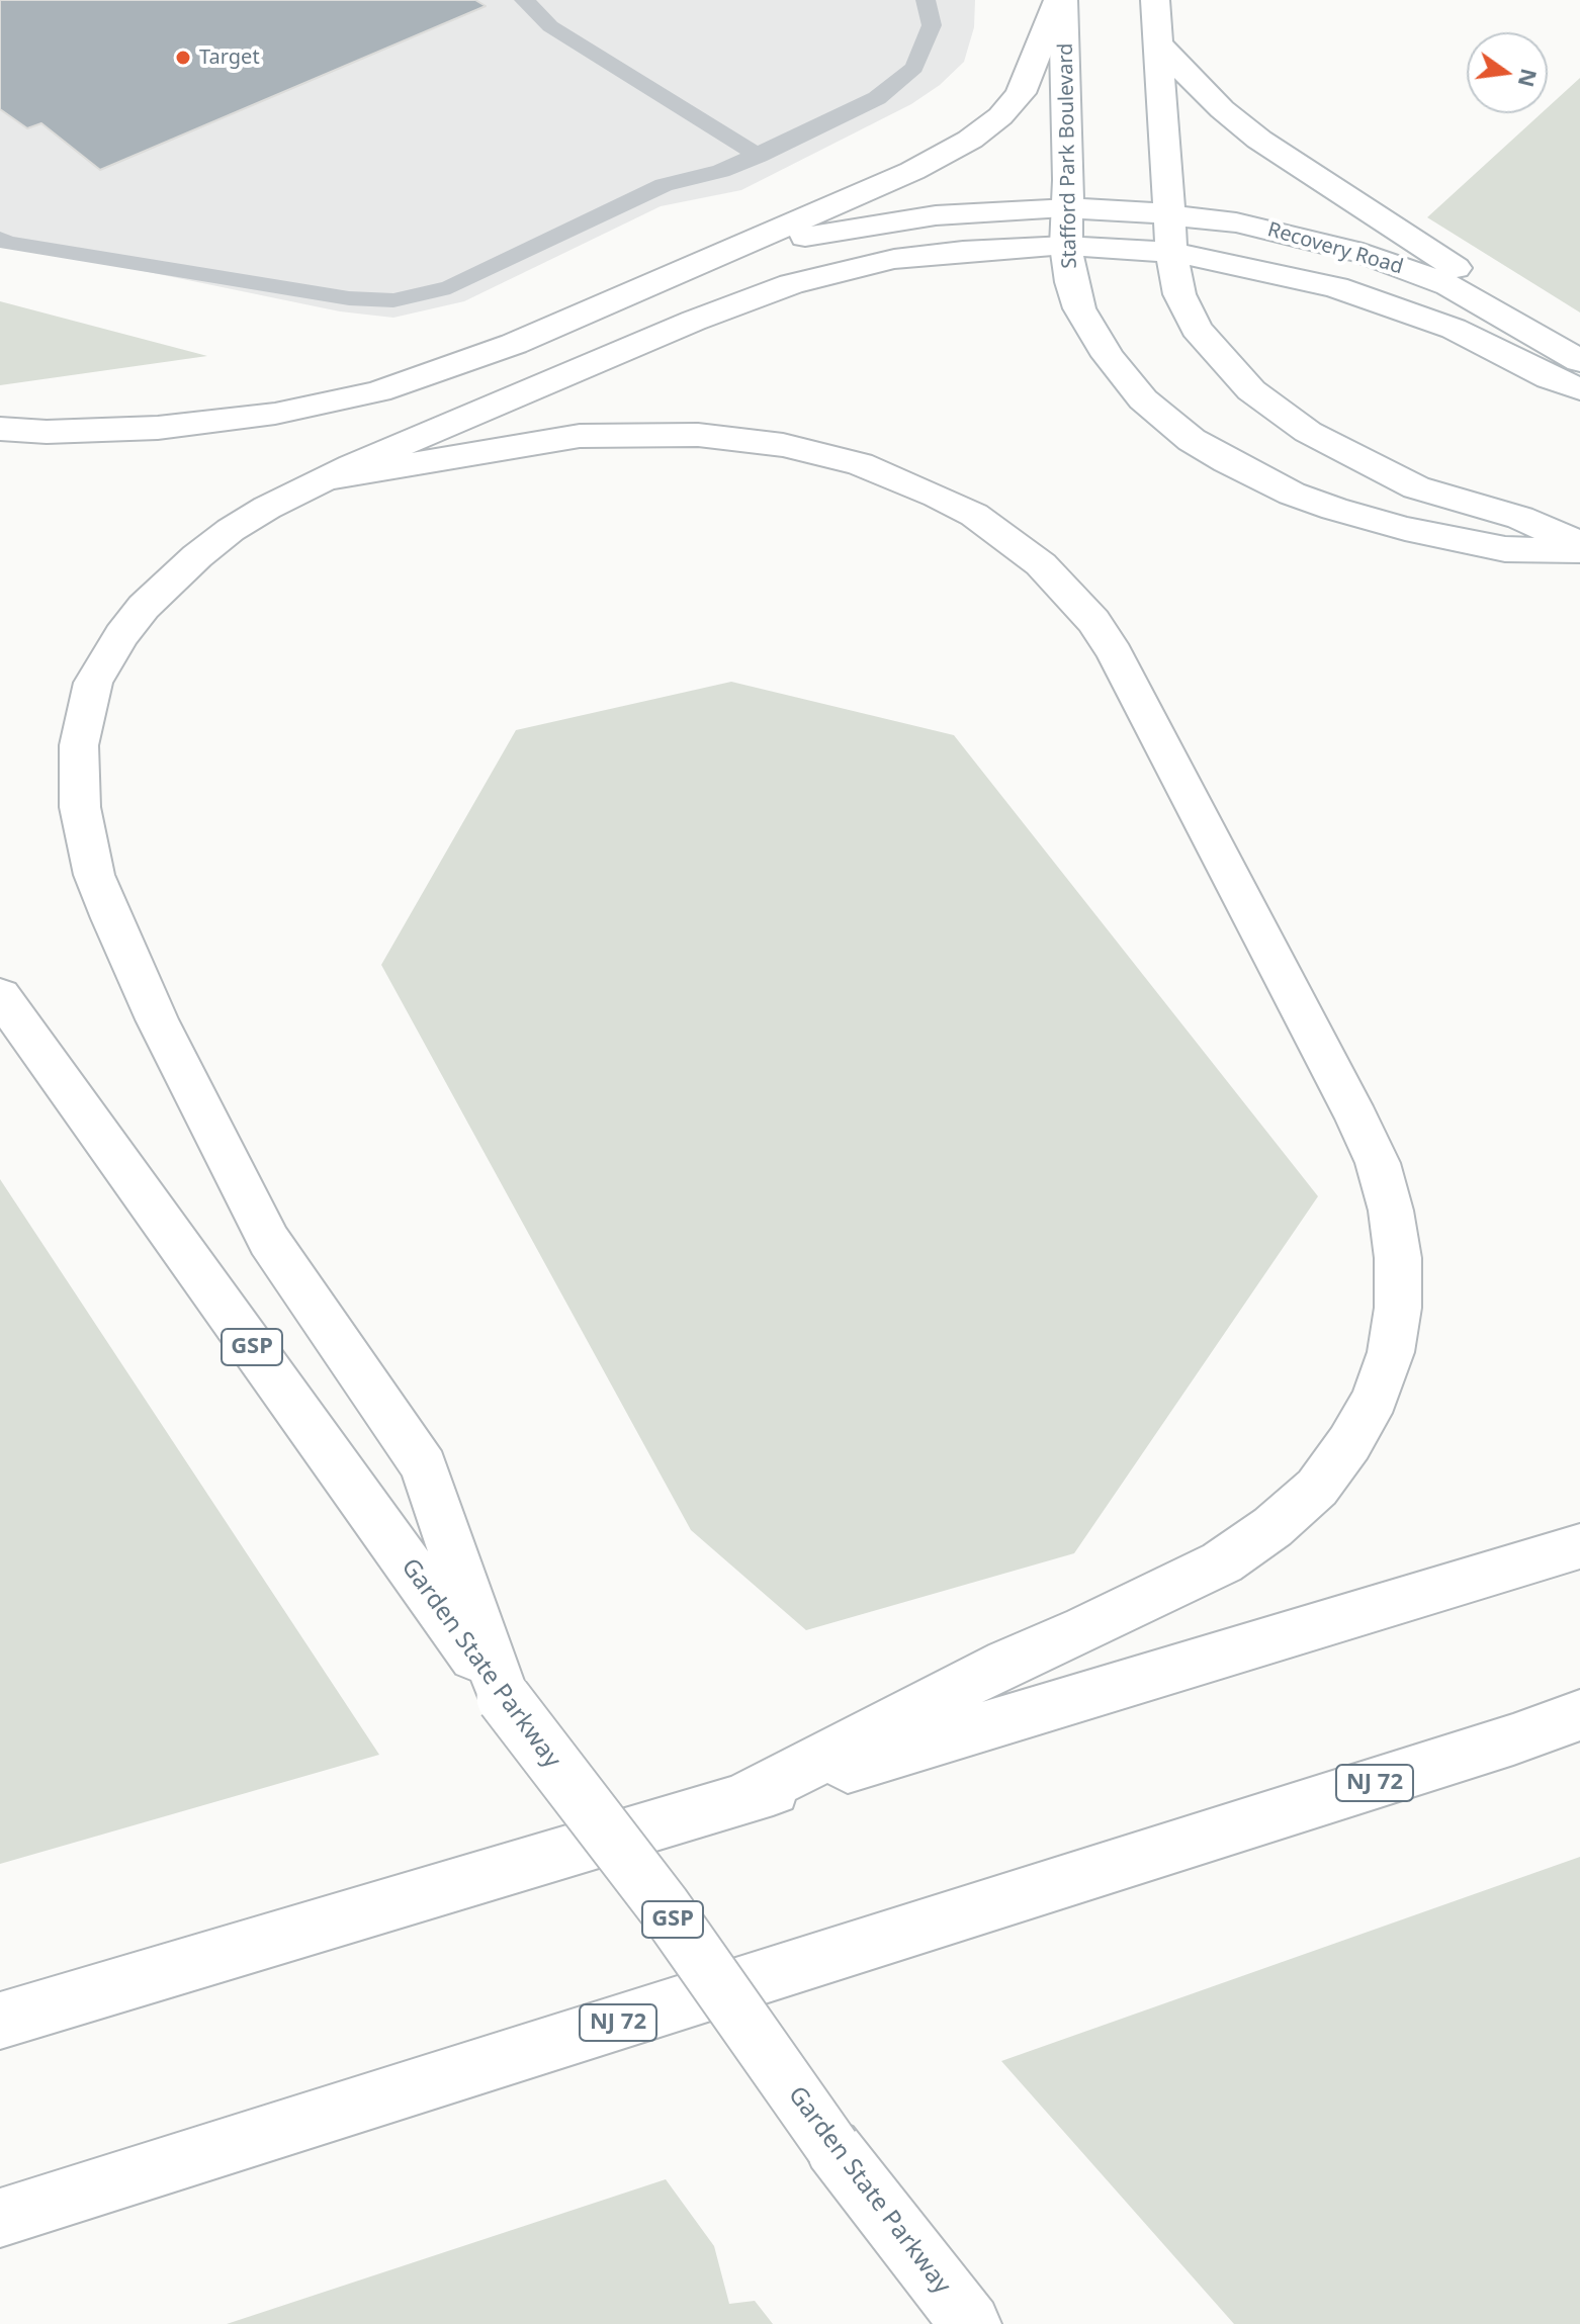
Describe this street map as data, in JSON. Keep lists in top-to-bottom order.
{
  "streets": {
    "main road": [
      "Stafford Park Boulevard",
      "Recovery Road",
      "GSP",
      "Garden State Parkway",
      "NJ 72"
    ]
  },
  "crossings": [
    ["Stafford Park Boulevard", "Recovery Road"]
  ],
  "places": ["Target"],
  "north": "right"
}
